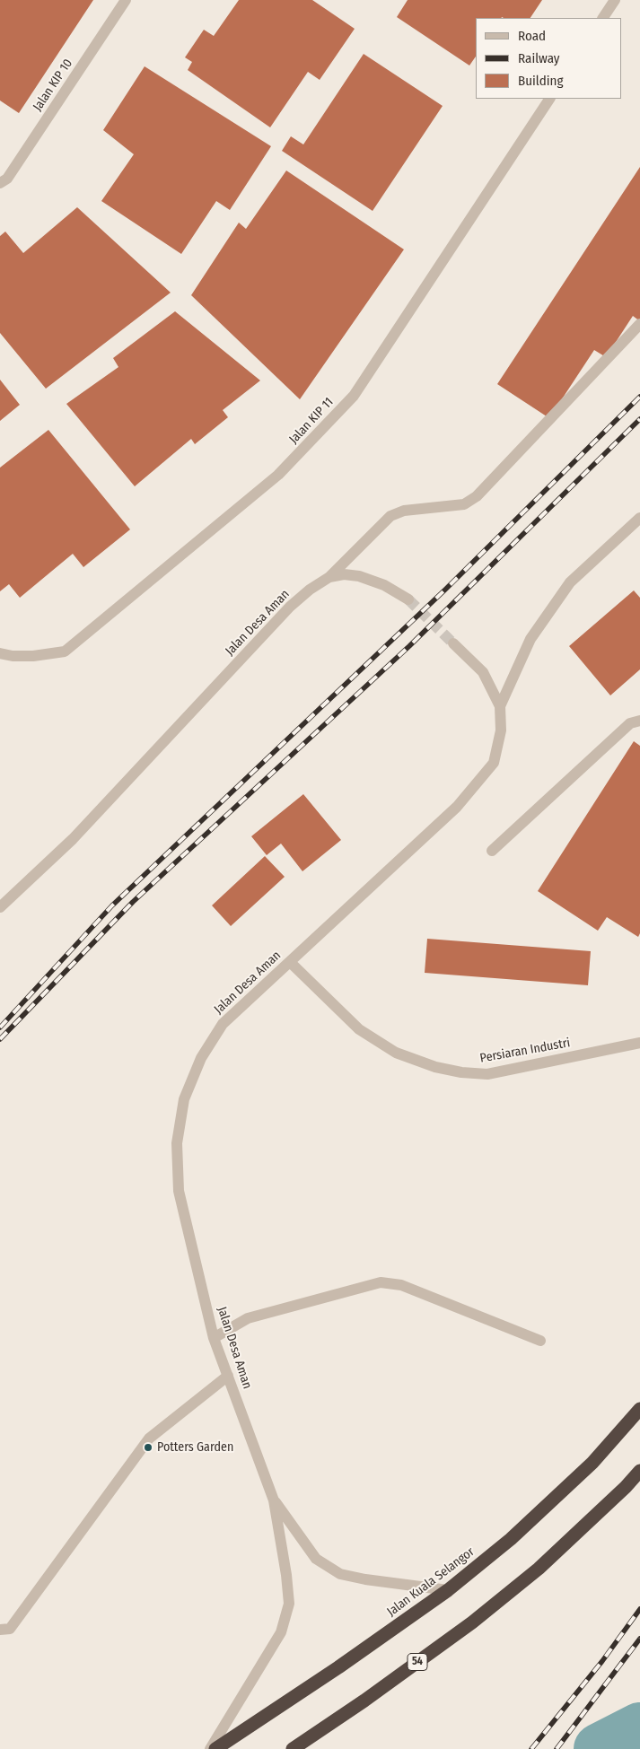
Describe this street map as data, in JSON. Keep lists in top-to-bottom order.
{
  "streets": {
    "highway": ["Jalan Kuala Selangor", "54"],
    "street": [
      "Jalan KIP 10",
      "Jalan KIP 11",
      "Jalan Desa Aman",
      "Persiaran Industri"
    ]
  },
  "crossings": [
    ["Jalan Desa Aman", "Persiaran Industri"],
    ["Jalan Desa Aman", "Jalan Kuala Selangor"]
  ],
  "places": ["Potters Garden"],
  "legend": ["Road", "Railway", "Building"]
}
